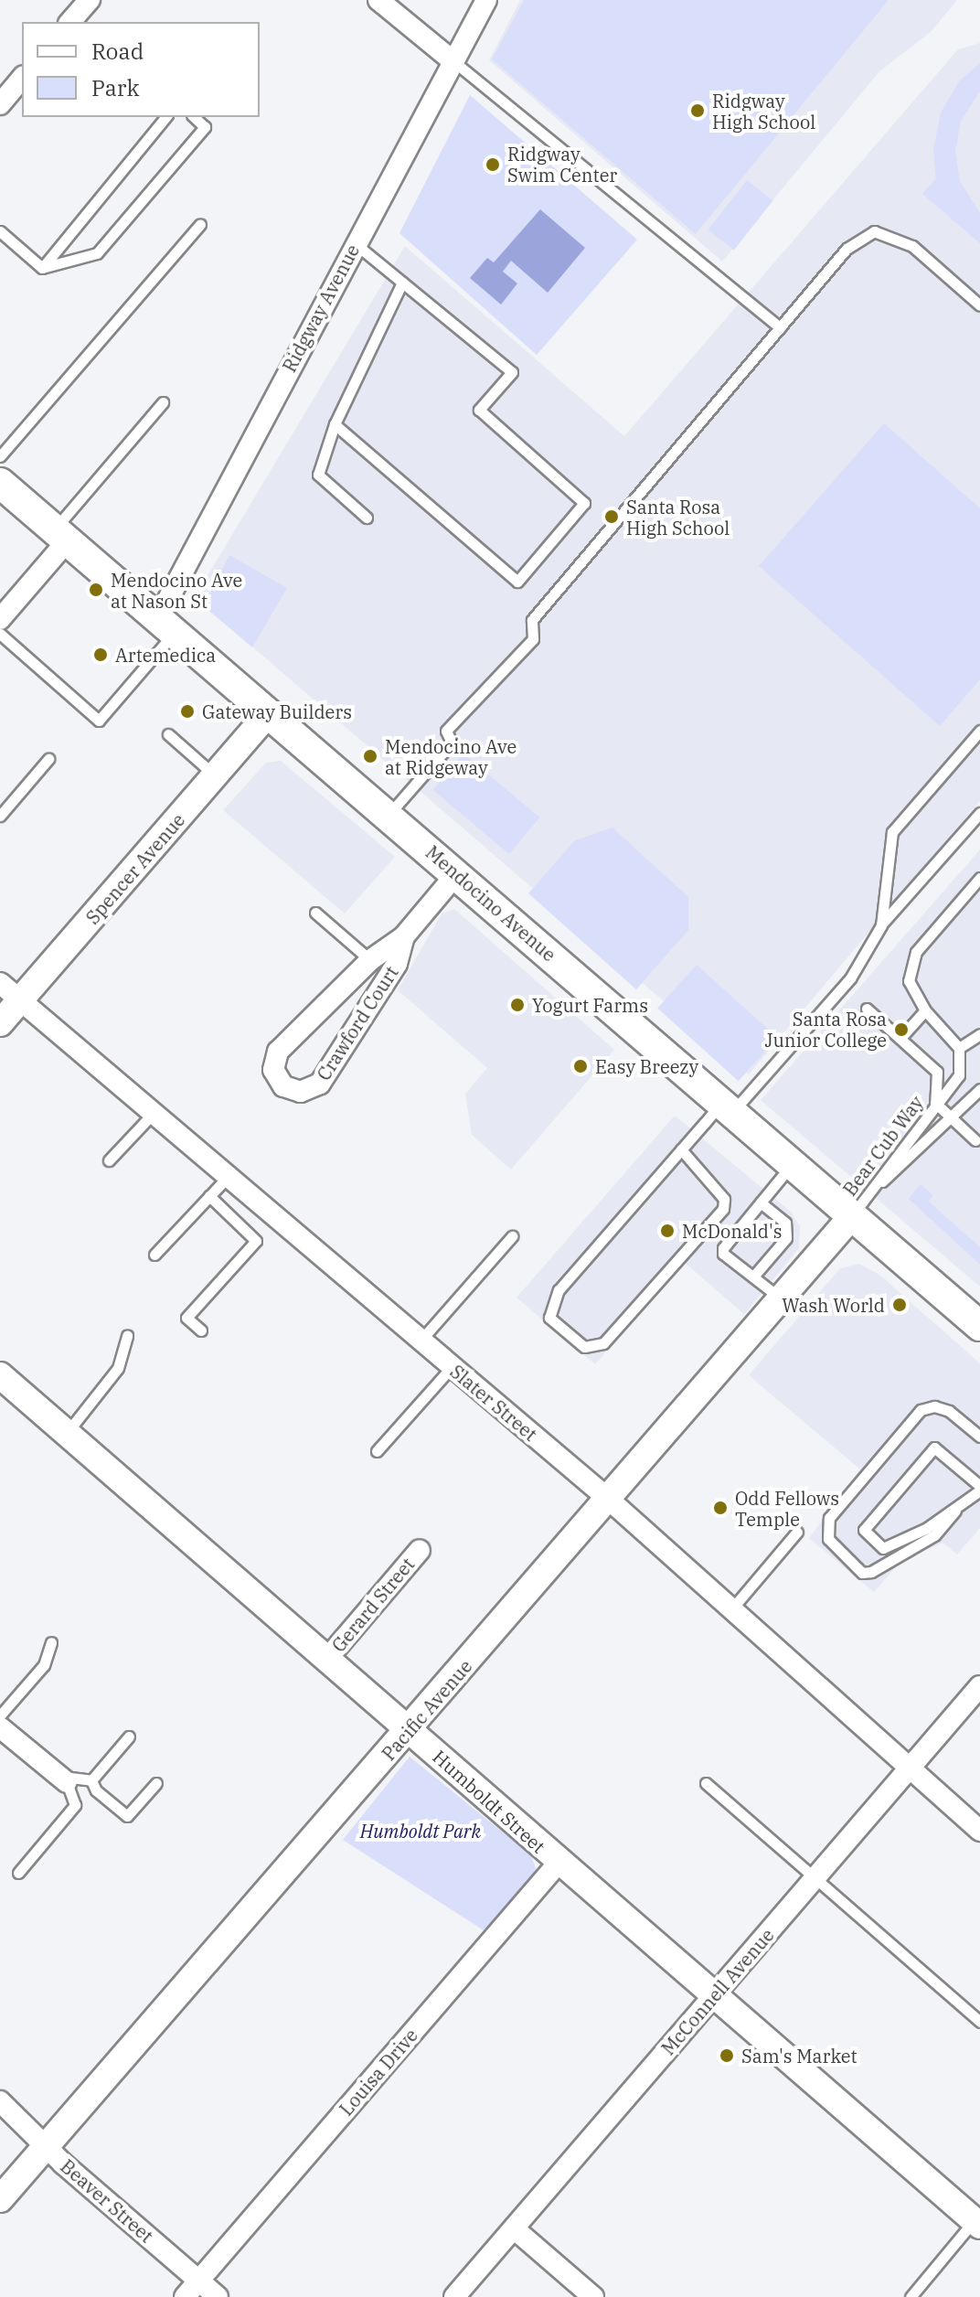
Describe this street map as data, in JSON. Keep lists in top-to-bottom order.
{
  "streets": {
    "main road": ["Mendocino Avenue"],
    "street": [
      "Ridgway Avenue",
      "Spencer Avenue",
      "Crawford Court",
      "Slater Street",
      "Gerard Street",
      "Pacific Avenue",
      "Humboldt Street",
      "McConnell Avenue",
      "Louisa Drive",
      "Beaver Street"
    ],
    "lane": ["Bear Cub Way"]
  },
  "crossings": [
    ["Ridgway Avenue", "Mendocino Avenue"],
    ["Spencer Avenue", "Mendocino Avenue"],
    ["Spencer Avenue", "Slater Street"],
    ["Mendocino Avenue", "Crawford Court"],
    ["Mendocino Avenue", "Bear Cub Way"],
    ["Mendocino Avenue", "Pacific Avenue"],
    ["Bear Cub Way", "Pacific Avenue"],
    ["Slater Street", "Pacific Avenue"],
    ["Slater Street", "McConnell Avenue"],
    ["Gerard Street", "Humboldt Street"],
    ["Pacific Avenue", "Humboldt Street"],
    ["Pacific Avenue", "Beaver Street"],
    ["Humboldt Street", "McConnell Avenue"],
    ["Humboldt Street", "Louisa Drive"],
    ["Louisa Drive", "Beaver Street"]
  ],
  "parks": ["Humboldt Park"],
  "places": [
    "Ridgway High School",
    "Ridgway Swim Center",
    "Santa Rosa High School",
    "Mendocino Ave at Nason St",
    "Artemedica",
    "Gateway Builders",
    "Mendocino Ave at Ridgeway",
    "Yogurt Farms",
    "Santa Rosa Junior College",
    "Easy Breezy",
    "McDonald's",
    "Wash World",
    "Odd Fellows Temple",
    "Sam's Market"
  ],
  "legend": ["Road", "Park"]
}
